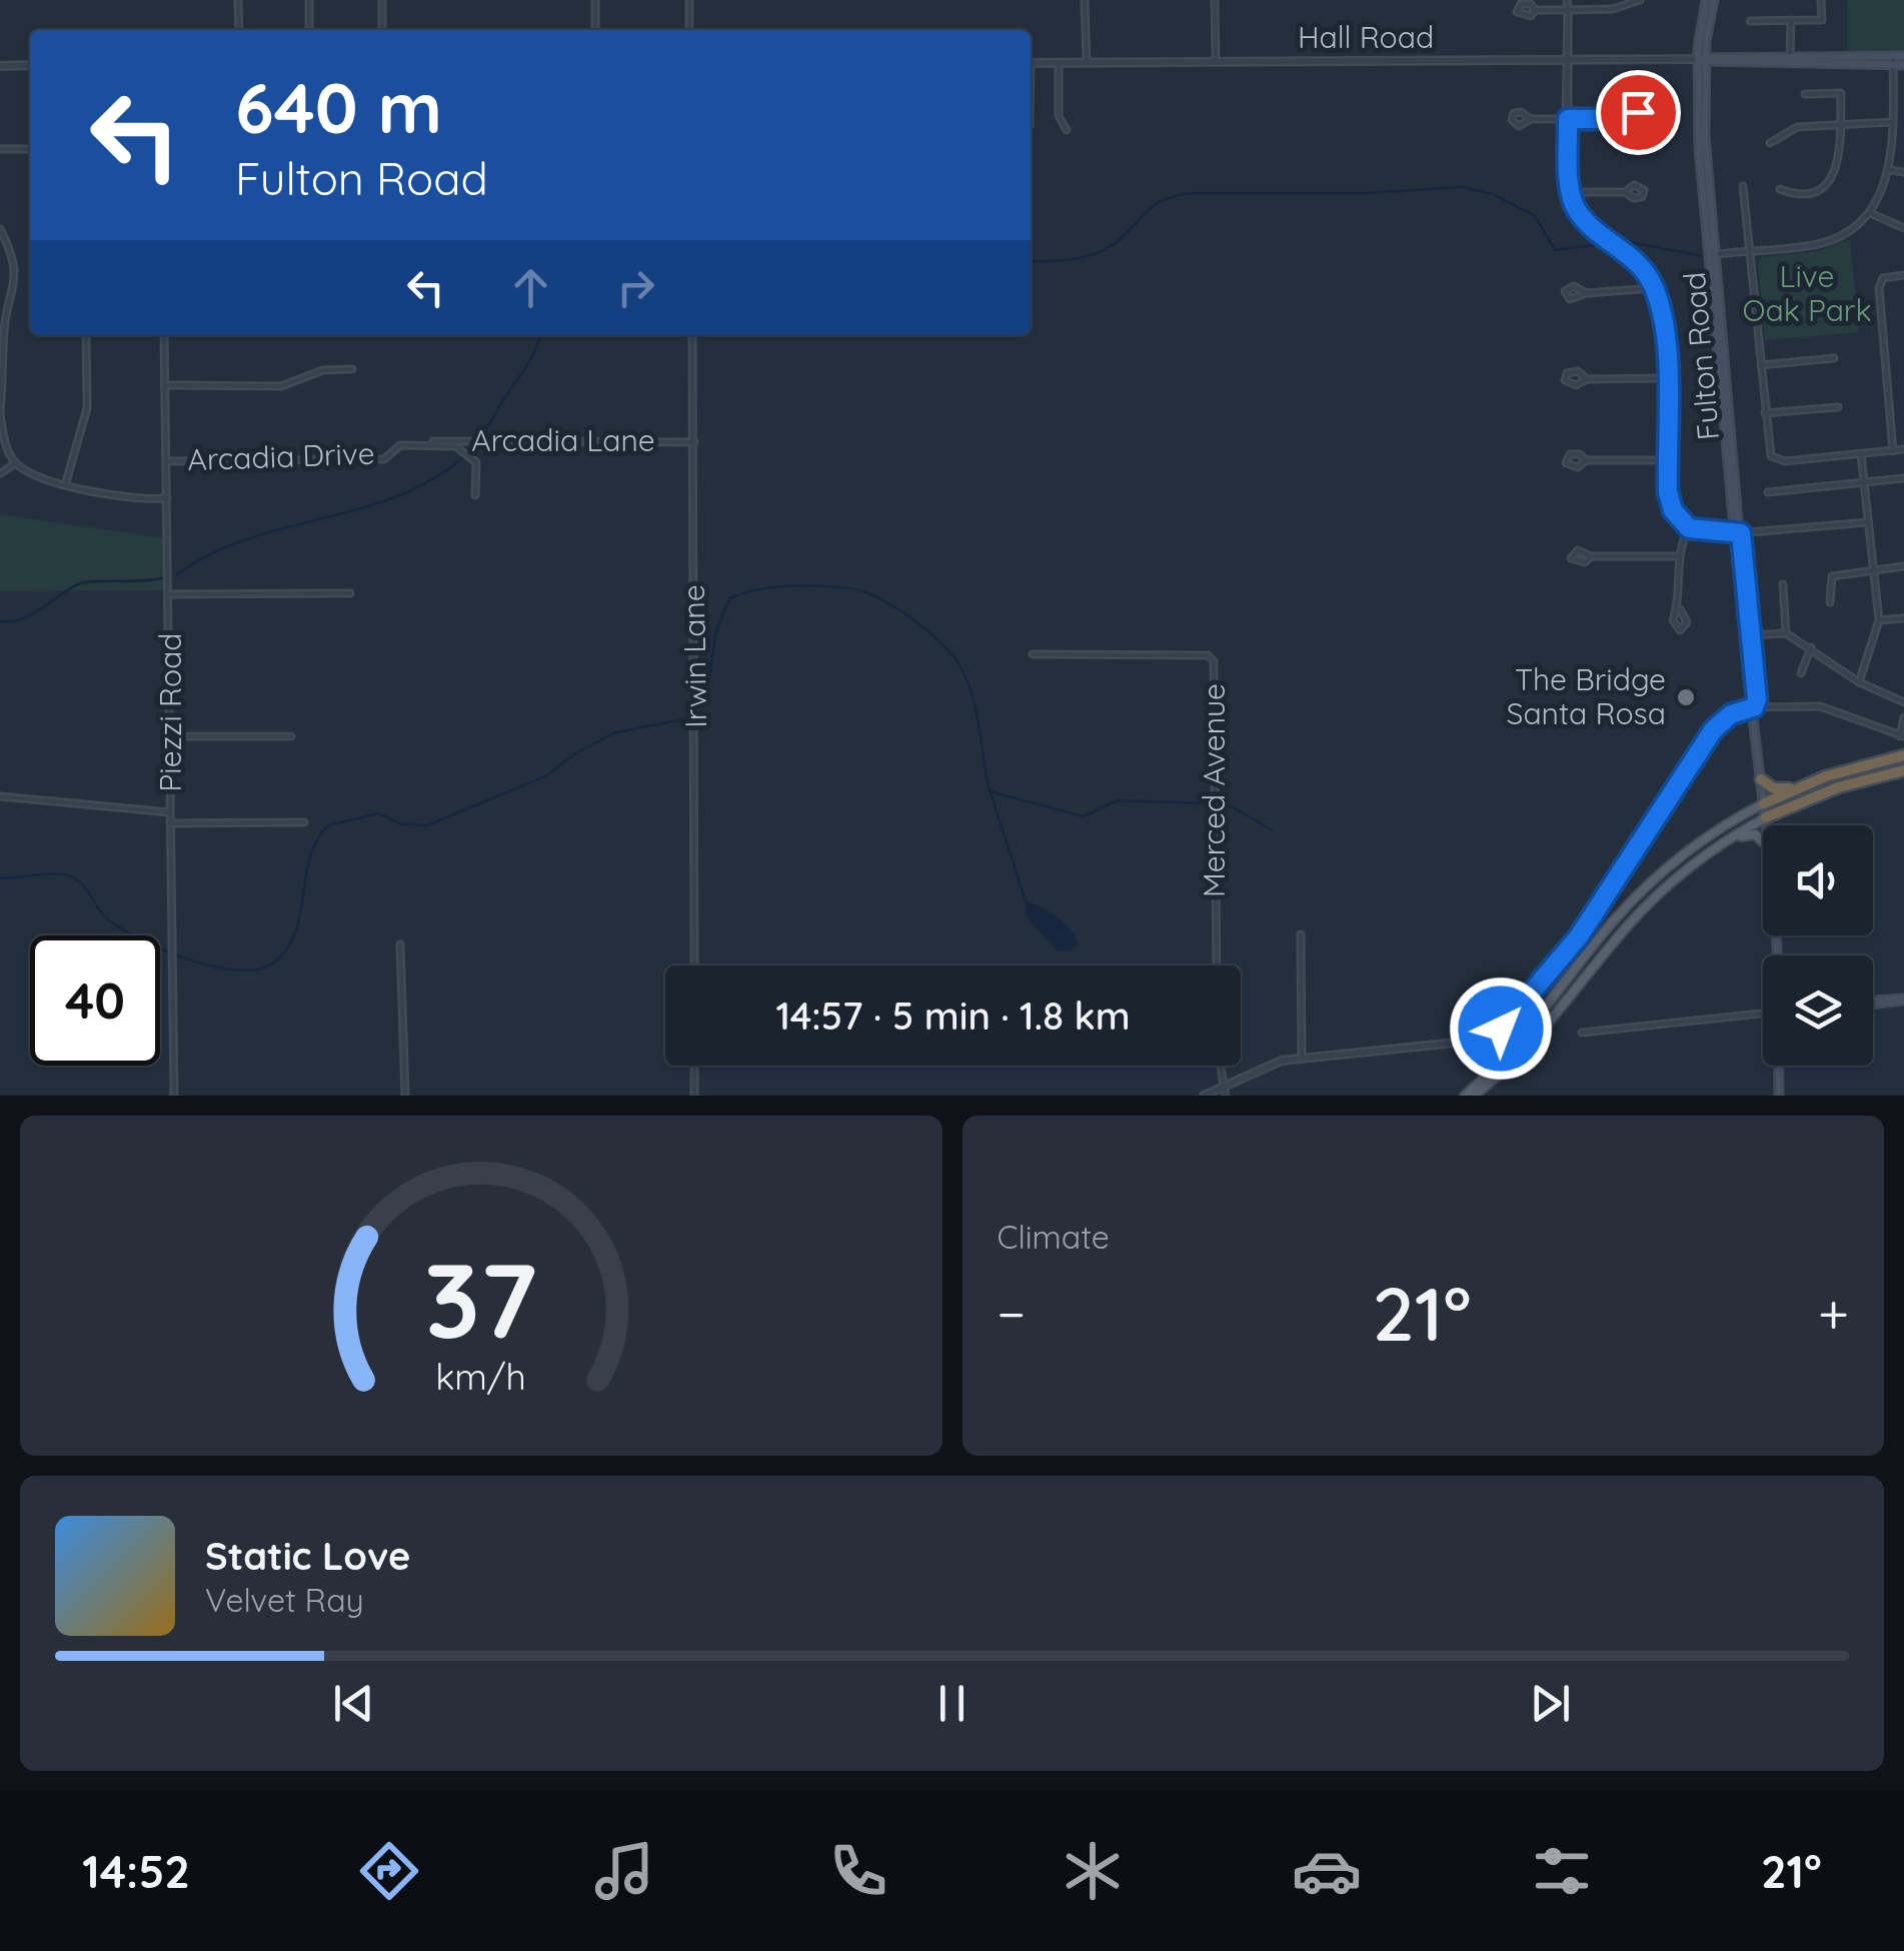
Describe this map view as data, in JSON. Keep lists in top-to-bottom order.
{
  "streets": {
    "main road": ["Fulton Road"],
    "street": [
      "Hall Road",
      "Arcadia Lane",
      "Arcadia Drive",
      "Irwin Lane",
      "Piezzi Road",
      "Merced Avenue"
    ]
  },
  "crossings": [
    ["Hall Road", "Fulton Road"],
    ["Arcadia Lane", "Irwin Lane"],
    ["Arcadia Drive", "Piezzi Road"]
  ],
  "parks": ["Live Oak Park"],
  "places": ["The Bridge Santa Rosa"],
  "page": {
    "turn": ["640 m", "Fulton Road"],
    "limit": "40",
    "trip": "14:57 · 5 min · 1.8 km",
    "tile": "Climate",
    "heat": ["−", "21°", "+"],
    "song": ["Static Love", "Velvet Ray"],
    "tabs": ["14:52", "21°"],
    "gauge": ["37", "km/h"]
  }
}
